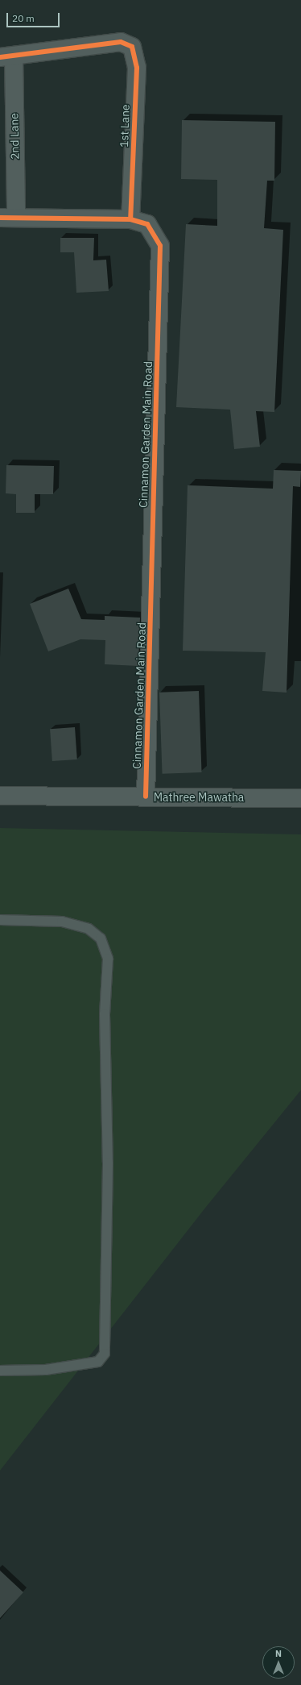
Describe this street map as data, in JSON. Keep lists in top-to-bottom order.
{
  "streets": {
    "street": [
      "1st Lane",
      "2nd Lane",
      "Cinnamon Garden Main Road",
      "Mathree Mawatha"
    ]
  },
  "crossings": [
    ["1st Lane", "2nd Lane"],
    ["1st Lane", "Cinnamon Garden Main Road"],
    ["2nd Lane", "Cinnamon Garden Main Road"],
    ["Cinnamon Garden Main Road", "Mathree Mawatha"]
  ],
  "scale_bar": "20 m",
  "north": "top"
}
